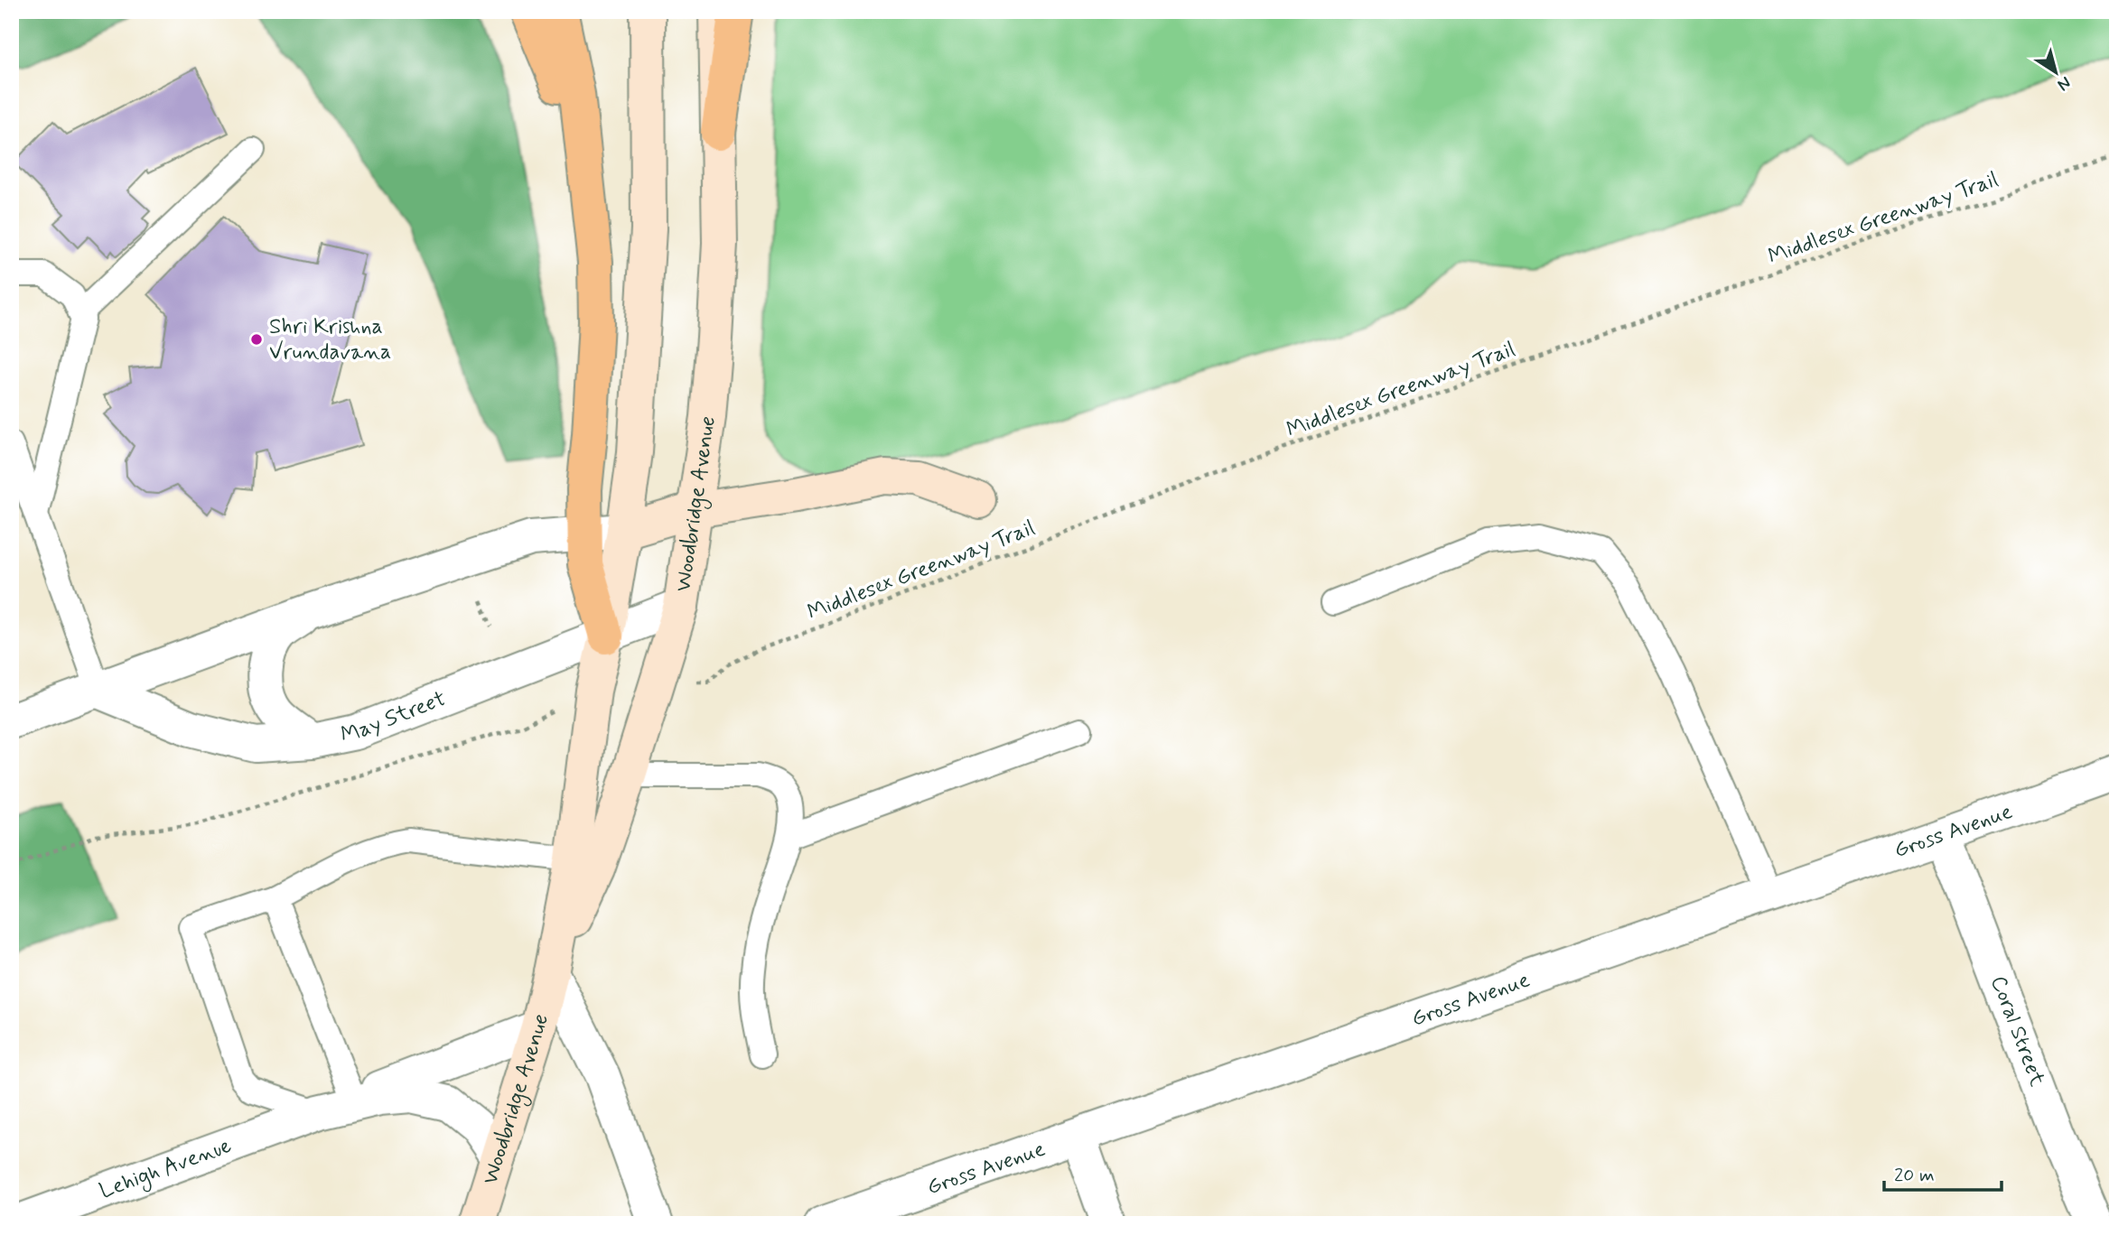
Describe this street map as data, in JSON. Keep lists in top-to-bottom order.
{
  "streets": {
    "main road": ["Woodbridge Avenue"],
    "street": [
      "May Street",
      "Gross Avenue",
      "Coral Street",
      "Lehigh Avenue"
    ],
    "path": ["Middlesex Greenway Trail"]
  },
  "crossings": [
    ["Woodbridge Avenue", "May Street"],
    ["Woodbridge Avenue", "Lehigh Avenue"],
    ["Gross Avenue", "Coral Street"]
  ],
  "places": ["Shri Krishna Vrundavana"],
  "scale_bar": "20 m",
  "north": "bottom right"
}
